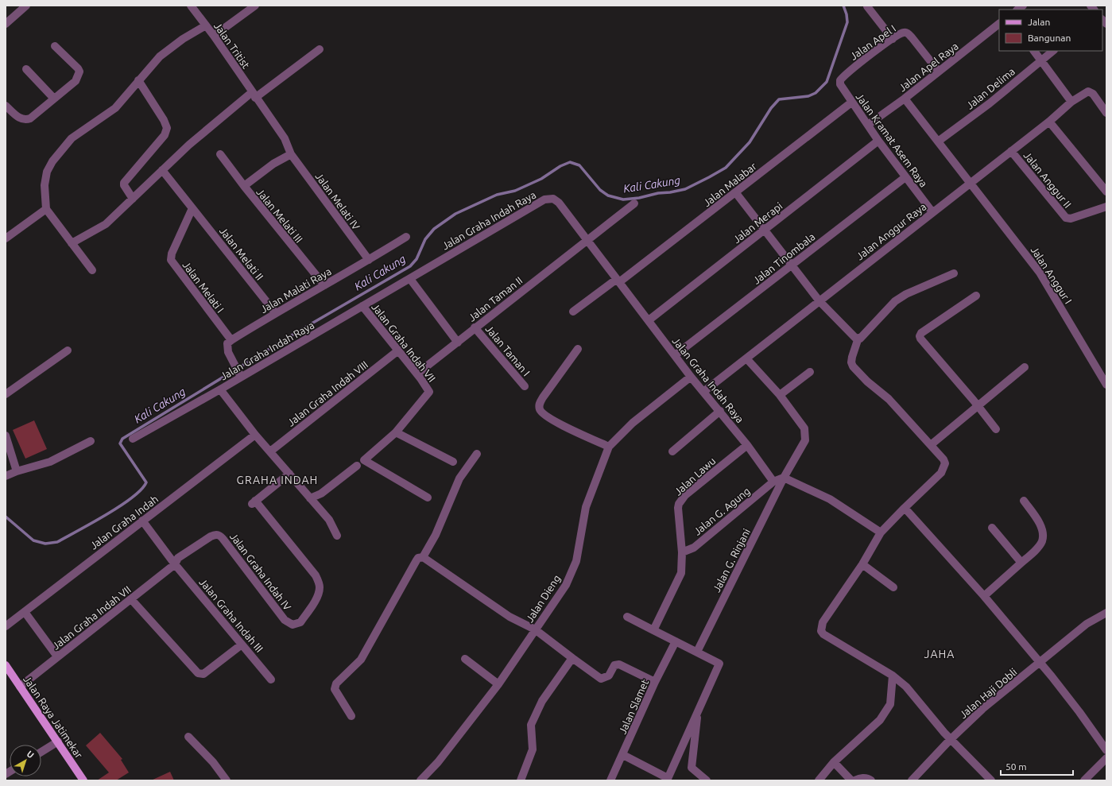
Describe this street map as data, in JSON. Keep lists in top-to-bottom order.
{
  "streets": {
    "main road": ["Jalan Raya Jatimekar"],
    "street": [
      "Jalan Apel I",
      "Jalan Tritist",
      "Jalan Apel Raya",
      "Jalan Delima",
      "Jalan Kramat Asem Raya",
      "Jalan Anggur II",
      "Jalan Malabar",
      "Jalan Melati IV",
      "Jalan Melati III",
      "Jalan Graha Indah Raya",
      "Jalan Merapi",
      "Jalan Anggur Raya",
      "Jalan Melati II",
      "Jalan Tinombala",
      "Jalan Anggur I",
      "Jalan Melati I",
      "Jalan Malati Raya",
      "Jalan Taman II",
      "Jalan Graha Indah VII",
      "Jalan Taman I",
      "Jalan Graha Indah VIII",
      "Jalan Lawu",
      "Jalan G. Agung",
      "Jalan Graha Indah",
      "Jalan G. Rinjani",
      "Jalan Graha Indah IV",
      "Jalan Dieng",
      "Jalan Graha Indah III",
      "Jalan Haji Dobli",
      "Jalan Slamet"
    ]
  },
  "crossings": [
    ["Jalan Apel I", "Jalan Apel Raya"],
    ["Jalan Apel I", "Jalan Kramat Asem Raya"],
    ["Jalan Tritist", "Jalan Melati IV"],
    ["Jalan Tritist", "Jalan Melati III"],
    ["Jalan Apel Raya", "Jalan Kramat Asem Raya"],
    ["Jalan Apel Raya", "Jalan Anggur I"],
    ["Jalan Delima", "Jalan Anggur I"],
    ["Jalan Kramat Asem Raya", "Jalan Malabar"],
    ["Jalan Kramat Asem Raya", "Jalan Merapi"],
    ["Jalan Kramat Asem Raya", "Jalan Anggur Raya"],
    ["Jalan Kramat Asem Raya", "Jalan Tinombala"],
    ["Jalan Anggur II", "Jalan Anggur Raya"],
    ["Jalan Malabar", "Jalan Graha Indah Raya"],
    ["Jalan Melati IV", "Jalan Melati III"],
    ["Jalan Melati IV", "Jalan Malati Raya"],
    ["Jalan Melati III", "Jalan Malati Raya"],
    ["Jalan Graha Indah Raya", "Jalan Merapi"],
    ["Jalan Graha Indah Raya", "Jalan Anggur Raya"],
    ["Jalan Graha Indah Raya", "Jalan Tinombala"],
    ["Jalan Graha Indah Raya", "Jalan Taman II"],
    ["Jalan Graha Indah Raya", "Jalan Graha Indah VII"],
    ["Jalan Graha Indah Raya", "Jalan Lawu"],
    ["Jalan Graha Indah Raya", "Jalan G. Agung"],
    ["Jalan Graha Indah Raya", "Jalan Dieng"],
    ["Jalan Anggur Raya", "Jalan Anggur I"],
    ["Jalan Anggur Raya", "Jalan G. Rinjani"],
    ["Jalan Melati II", "Jalan Melati I"],
    ["Jalan Melati II", "Jalan Malati Raya"],
    ["Jalan Melati I", "Jalan Malati Raya"],
    ["Jalan Taman II", "Jalan Graha Indah VII"],
    ["Jalan Taman II", "Jalan Taman I"],
    ["Jalan Graha Indah VII", "Jalan Graha Indah VIII"],
    ["Jalan Graha Indah VII", "Jalan Graha Indah IV"],
    ["Jalan Graha Indah VII", "Jalan Graha Indah III"],
    ["Jalan Graha Indah VII", "Jalan Raya Jatimekar"],
    ["Jalan Lawu", "Jalan G. Agung"],
    ["Jalan Graha Indah", "Jalan Graha Indah III"],
    ["Jalan Graha Indah IV", "Jalan Graha Indah III"]
  ],
  "districts": ["GRAHA INDAH", "JAHA"],
  "water": ["Kali Cakung"],
  "legend": ["Jalan", "Bangunan"],
  "scale_bar": "50 m",
  "north": "top right"
}
